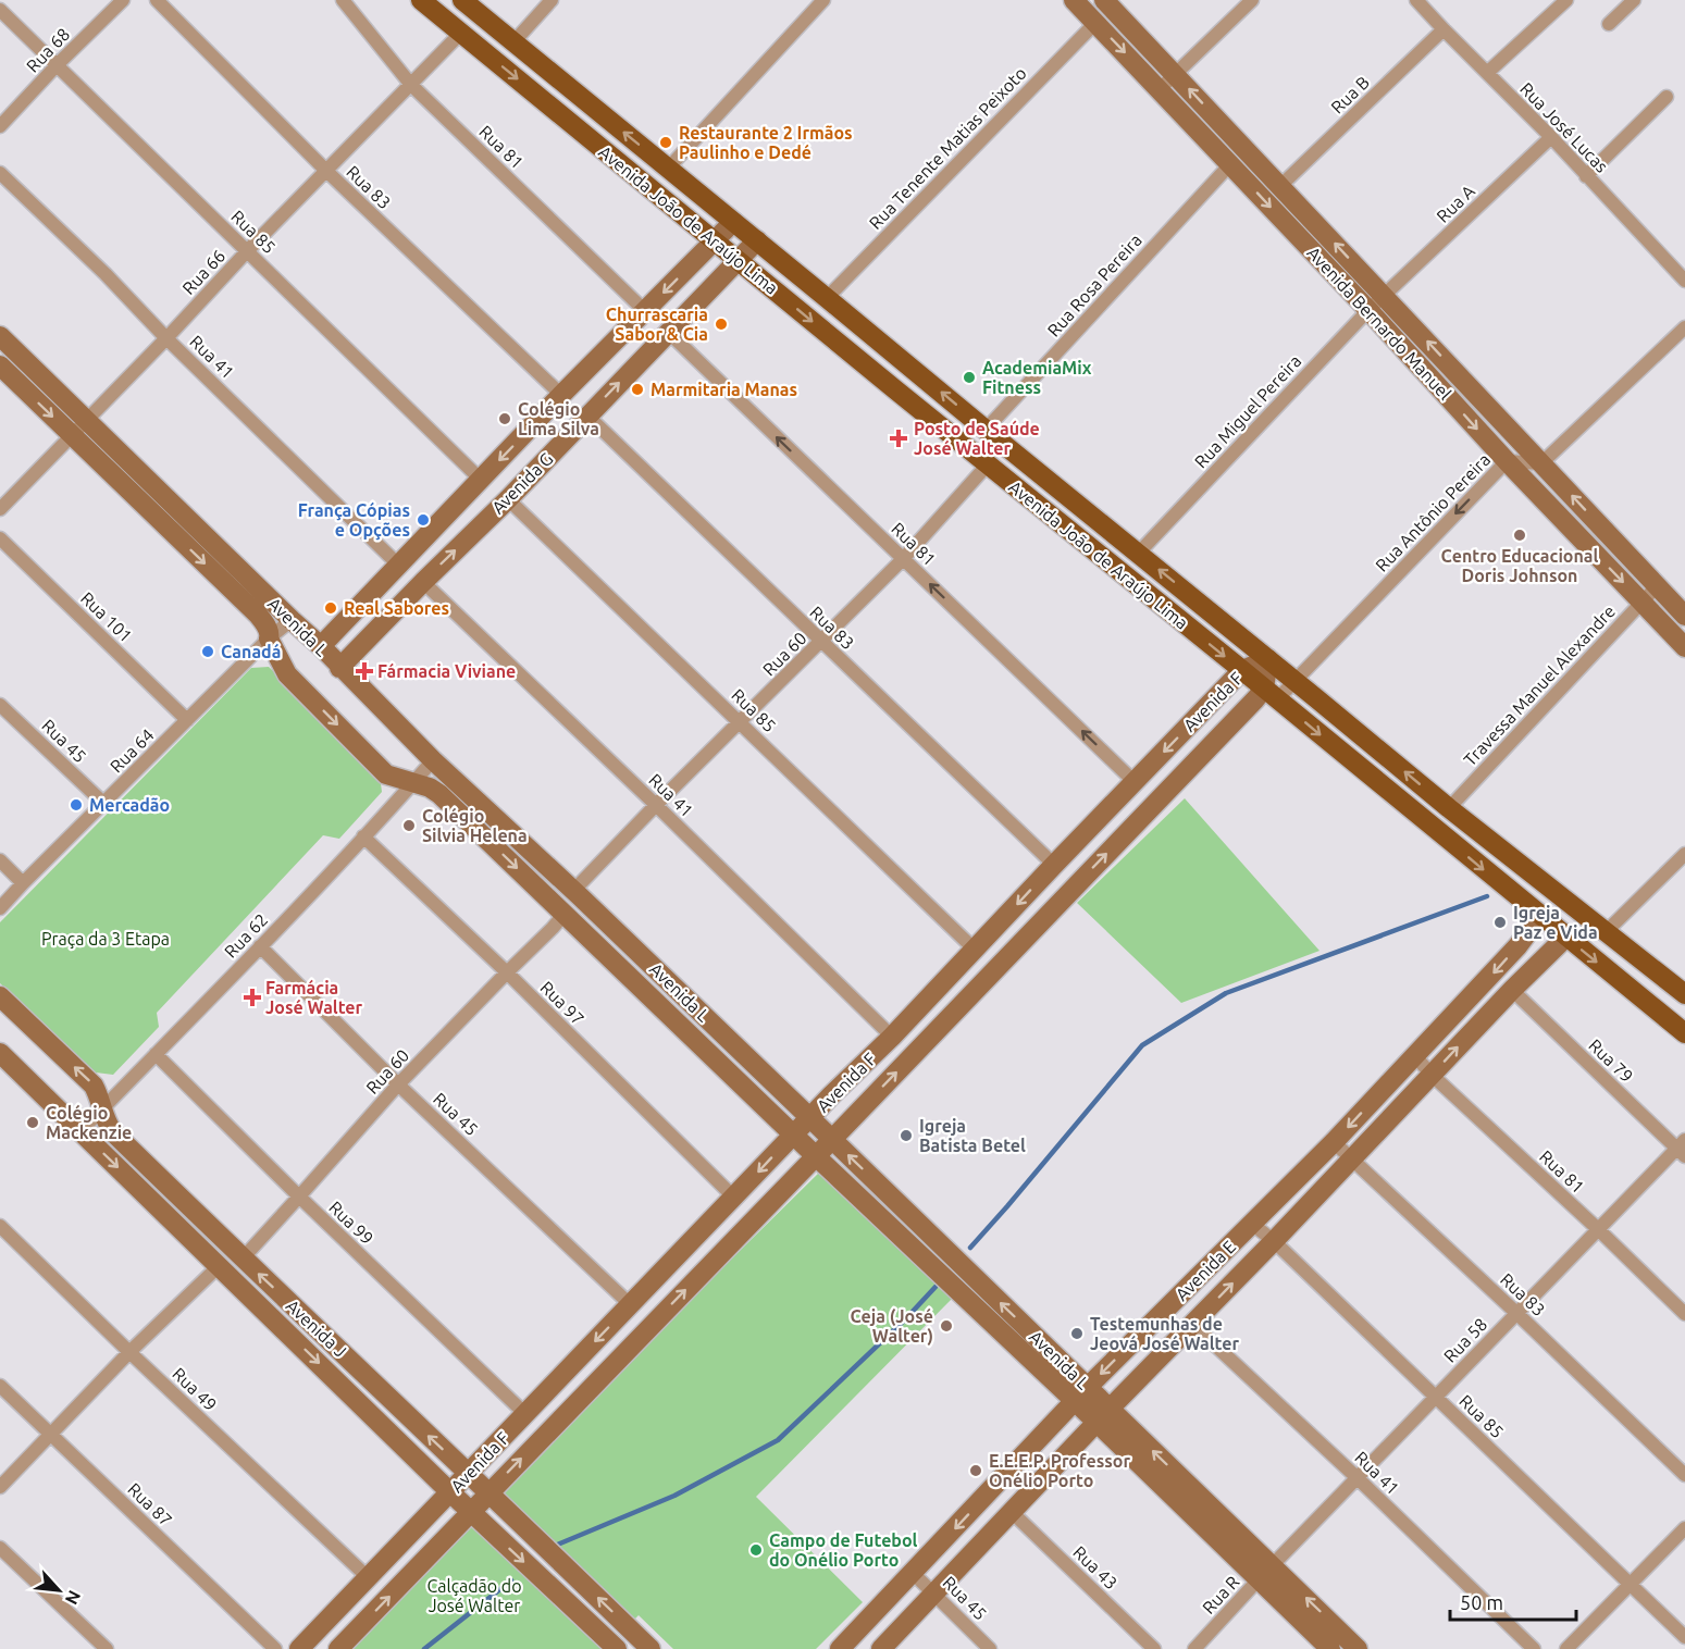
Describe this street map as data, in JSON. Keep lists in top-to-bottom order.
{
  "streets": {
    "main road": ["Avenida João de Araújo Lima"],
    "street": [
      "Rua 68",
      "Rua B",
      "Rua José Lucas",
      "Rua 81",
      "Rua Tenente Matias Peixoto",
      "Rua 83",
      "Rua A",
      "Rua 85",
      "Rua 66",
      "Rua Rosa Pereira",
      "Avenida Bernardo Manuel",
      "Rua 41",
      "Rua Miguel Pereira",
      "Avenida G",
      "Rua Antônio Pereira",
      "Rua 101",
      "Avenida L",
      "Rua 60",
      "Travessa Manuel Alexandre",
      "Avenida F",
      "Rua 45",
      "Rua 64",
      "Rua 62",
      "Rua 97",
      "Rua 79",
      "Rua 99",
      "Avenida E",
      "Avenida J",
      "Rua 58",
      "Rua 49",
      "Rua 87",
      "Rua 43",
      "Rua R"
    ]
  },
  "crossings": [
    ["Rua 68", "Rua 85"],
    ["Rua B", "Rua José Lucas"],
    ["Rua B", "Avenida Bernardo Manuel"],
    ["Rua José Lucas", "Rua A"],
    ["Rua 81", "Rua 66"],
    ["Rua 81", "Avenida G"],
    ["Rua 81", "Rua 60"],
    ["Rua 81", "Avenida F"],
    ["Rua 81", "Avenida E"],
    ["Rua 81", "Rua 58"],
    ["Rua Tenente Matias Peixoto", "Avenida João de Araújo Lima"],
    ["Rua Tenente Matias Peixoto", "Avenida Bernardo Manuel"],
    ["Rua 83", "Rua 66"],
    ["Rua 83", "Avenida G"],
    ["Rua 83", "Rua 60"],
    ["Rua 83", "Avenida F"],
    ["Rua 83", "Avenida E"],
    ["Rua 83", "Rua 58"],
    ["Rua A", "Avenida Bernardo Manuel"],
    ["Rua A", "Rua Miguel Pereira"],
    ["Avenida João de Araújo Lima", "Rua 66"],
    ["Avenida João de Araújo Lima", "Rua Rosa Pereira"],
    ["Avenida João de Araújo Lima", "Rua Miguel Pereira"],
    ["Avenida João de Araújo Lima", "Avenida G"],
    ["Avenida João de Araújo Lima", "Rua Antônio Pereira"],
    ["Avenida João de Araújo Lima", "Rua 60"],
    ["Avenida João de Araújo Lima", "Travessa Manuel Alexandre"],
    ["Avenida João de Araújo Lima", "Avenida F"],
    ["Avenida João de Araújo Lima", "Avenida E"],
    ["Rua 85", "Rua 66"],
    ["Rua 85", "Avenida G"],
    ["Rua 85", "Rua 60"],
    ["Rua 85", "Avenida F"],
    ["Rua 85", "Avenida E"],
    ["Rua 85", "Rua 58"],
    ["Rua 66", "Rua 41"],
    ["Rua 66", "Avenida L"],
    ["Rua Rosa Pereira", "Avenida Bernardo Manuel"],
    ["Avenida Bernardo Manuel", "Rua Miguel Pereira"],
    ["Avenida Bernardo Manuel", "Rua Antônio Pereira"],
    ["Avenida Bernardo Manuel", "Travessa Manuel Alexandre"],
    ["Rua 41", "Avenida G"],
    ["Rua 41", "Rua 60"],
    ["Rua 41", "Avenida F"],
    ["Rua 41", "Avenida E"],
    ["Rua 41", "Rua 58"],
    ["Avenida G", "Avenida L"],
    ["Rua Antônio Pereira", "Avenida F"],
    ["Rua 101", "Rua 64"],
    ["Avenida L", "Rua 60"],
    ["Avenida L", "Avenida F"],
    ["Avenida L", "Rua 64"],
    ["Avenida L", "Rua 62"],
    ["Avenida L", "Avenida E"],
    ["Avenida L", "Rua 58"],
    ["Avenida L", "Rua R"],
    ["Rua 60", "Rua 45"],
    ["Rua 60", "Rua 97"],
    ["Rua 60", "Rua 99"],
    ["Rua 60", "Avenida J"],
    ["Avenida F", "Rua 45"],
    ["Avenida F", "Rua 97"],
    ["Avenida F", "Rua 99"],
    ["Avenida F", "Avenida J"],
    ["Avenida F", "Rua 49"],
    ["Rua 45", "Rua 64"],
    ["Rua 45", "Rua 62"],
    ["Rua 45", "Avenida E"],
    ["Rua 62", "Rua 97"],
    ["Rua 62", "Rua 99"],
    ["Rua 62", "Avenida J"],
    ["Rua 79", "Avenida E"],
    ["Rua 79", "Rua 58"],
    ["Avenida E", "Rua 43"],
    ["Rua 58", "Rua R"]
  ],
  "one_way": ["Rua 81", "Rua Antônio Pereira"],
  "parks": ["Praça da 3 Etapa", "Calçadão do José Walter"],
  "places": {
    "other": [
      "Restaurante 2 Irmãos Paulinho e Dedé",
      "Churrascaria Sabor & Cia",
      "AcademiaMix Fitness",
      "Marmitaria Manas",
      "Colégio Lima Silva",
      "França Cópias e Opções",
      "Centro Educacional Doris Johnson",
      "Real Sabores",
      "Canadá",
      "Mercadão",
      "Colégio Silvia Helena",
      "Igreja Paz e Vida",
      "Colégio Mackenzie",
      "Igreja Batista Betel",
      "Ceja (José Walter)",
      "Testemunhas de Jeová José Walter",
      "E.E.E.P. Professor Onélio Porto",
      "Campo de Futebol do Onélio Porto"
    ],
    "health": ["Posto de Saúde José Walter", "Fármacia Viviane", "Farmácia José Walter"]
  },
  "scale_bar": "50 m",
  "north": "bottom right"
}
